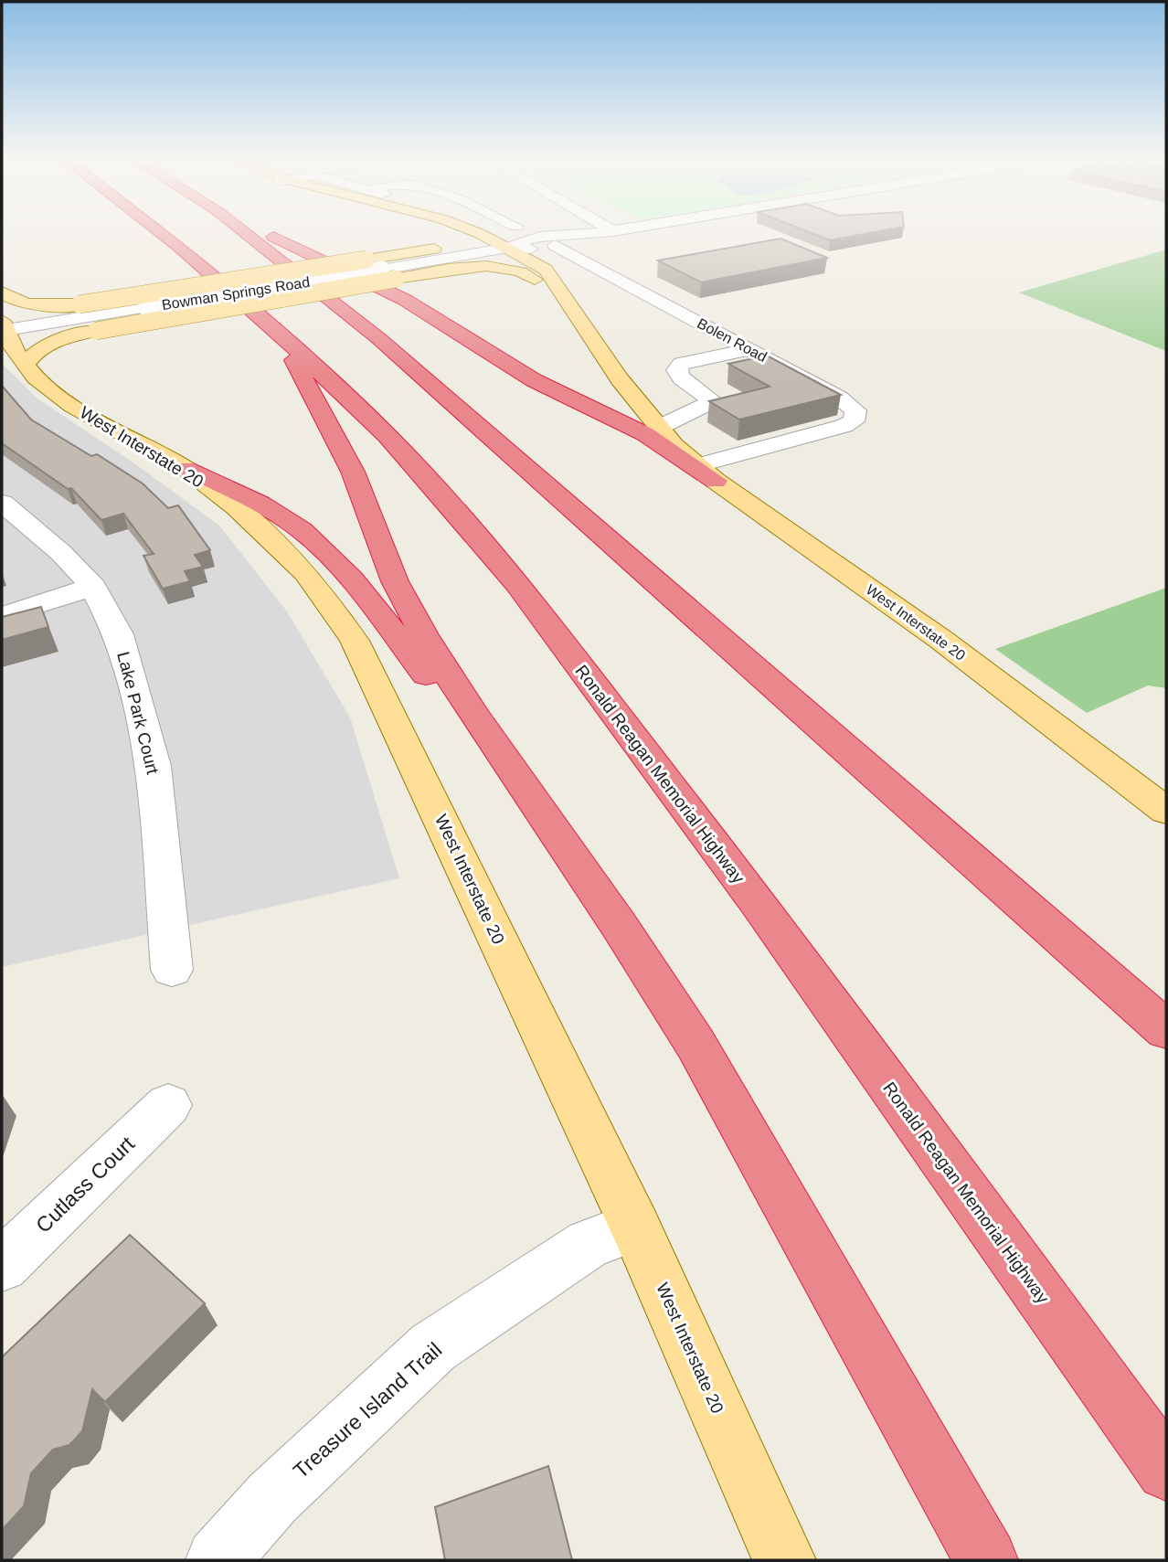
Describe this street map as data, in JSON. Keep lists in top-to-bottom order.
{
  "streets": {
    "highway": ["Ronald Reagan Memorial Highway"],
    "main road": ["West Interstate 20"],
    "street": [
      "Bowman Springs Road",
      "Bolen Road",
      "Lake Park Court",
      "Cutlass Court",
      "Treasure Island Trail"
    ]
  },
  "crossings": [
    ["Bowman Springs Road", "West Interstate 20"],
    ["Bolen Road", "West Interstate 20"],
    ["West Interstate 20", "Treasure Island Trail"]
  ]
}
